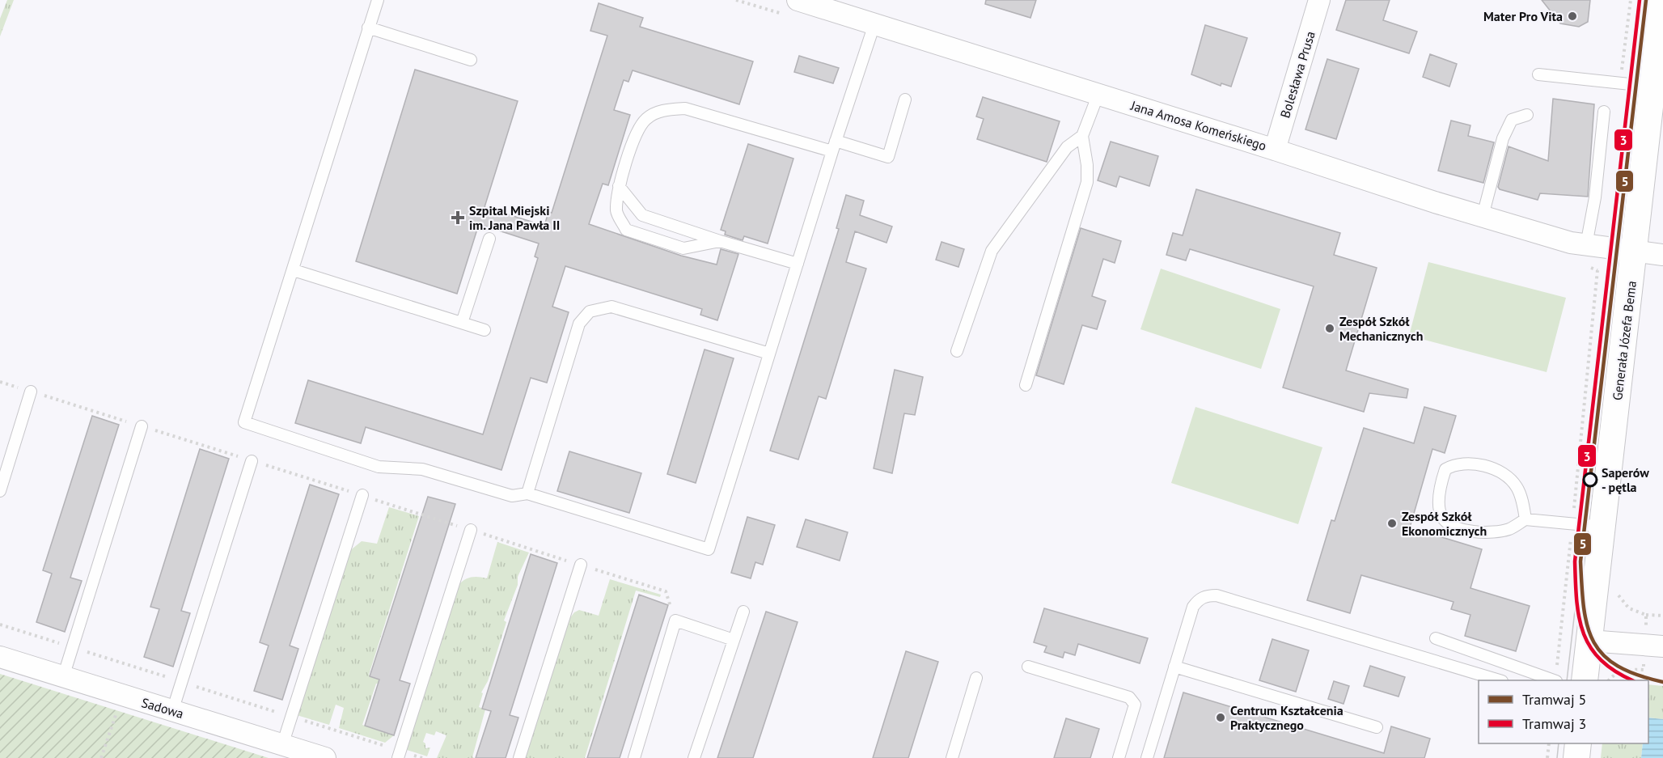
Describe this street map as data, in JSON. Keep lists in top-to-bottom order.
{
  "streets": {
    "street": [
      "Bolesława Prusa",
      "Jana Amosa Komeńskiego",
      "Generała Józefa Bema",
      "Sadowa"
    ]
  },
  "crossings": [
    ["Bolesława Prusa", "Jana Amosa Komeńskiego"],
    ["Jana Amosa Komeńskiego", "Generała Józefa Bema"]
  ],
  "places": {
    "other": [
      "Mater Pro Vita",
      "Zespół Szkół Mechanicznych",
      "Saperów - pętla",
      "Zespół Szkół Ekonomicznych",
      "Centrum Kształcenia Praktycznego"
    ],
    "health": ["Szpital Miejski im. Jana Pawła II"]
  },
  "lines": ["tram line 5", "tram line 3"],
  "legend": ["Tramwaj 5", "Tramwaj 3"]
}
